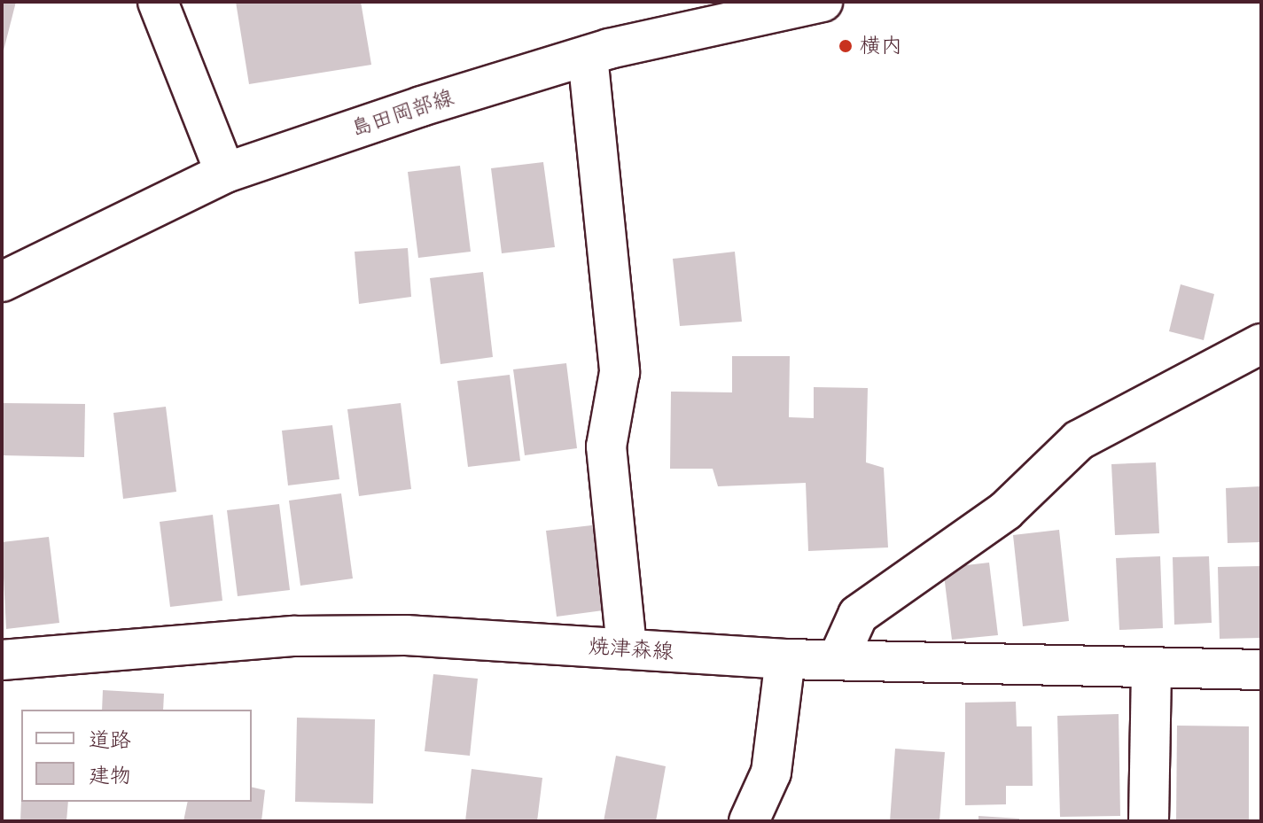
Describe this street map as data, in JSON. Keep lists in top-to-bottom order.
{
  "streets": {
    "main road": ["島田岡部線", "焼津森線"]
  },
  "places": ["横内"],
  "legend": ["道路", "建物"]
}
